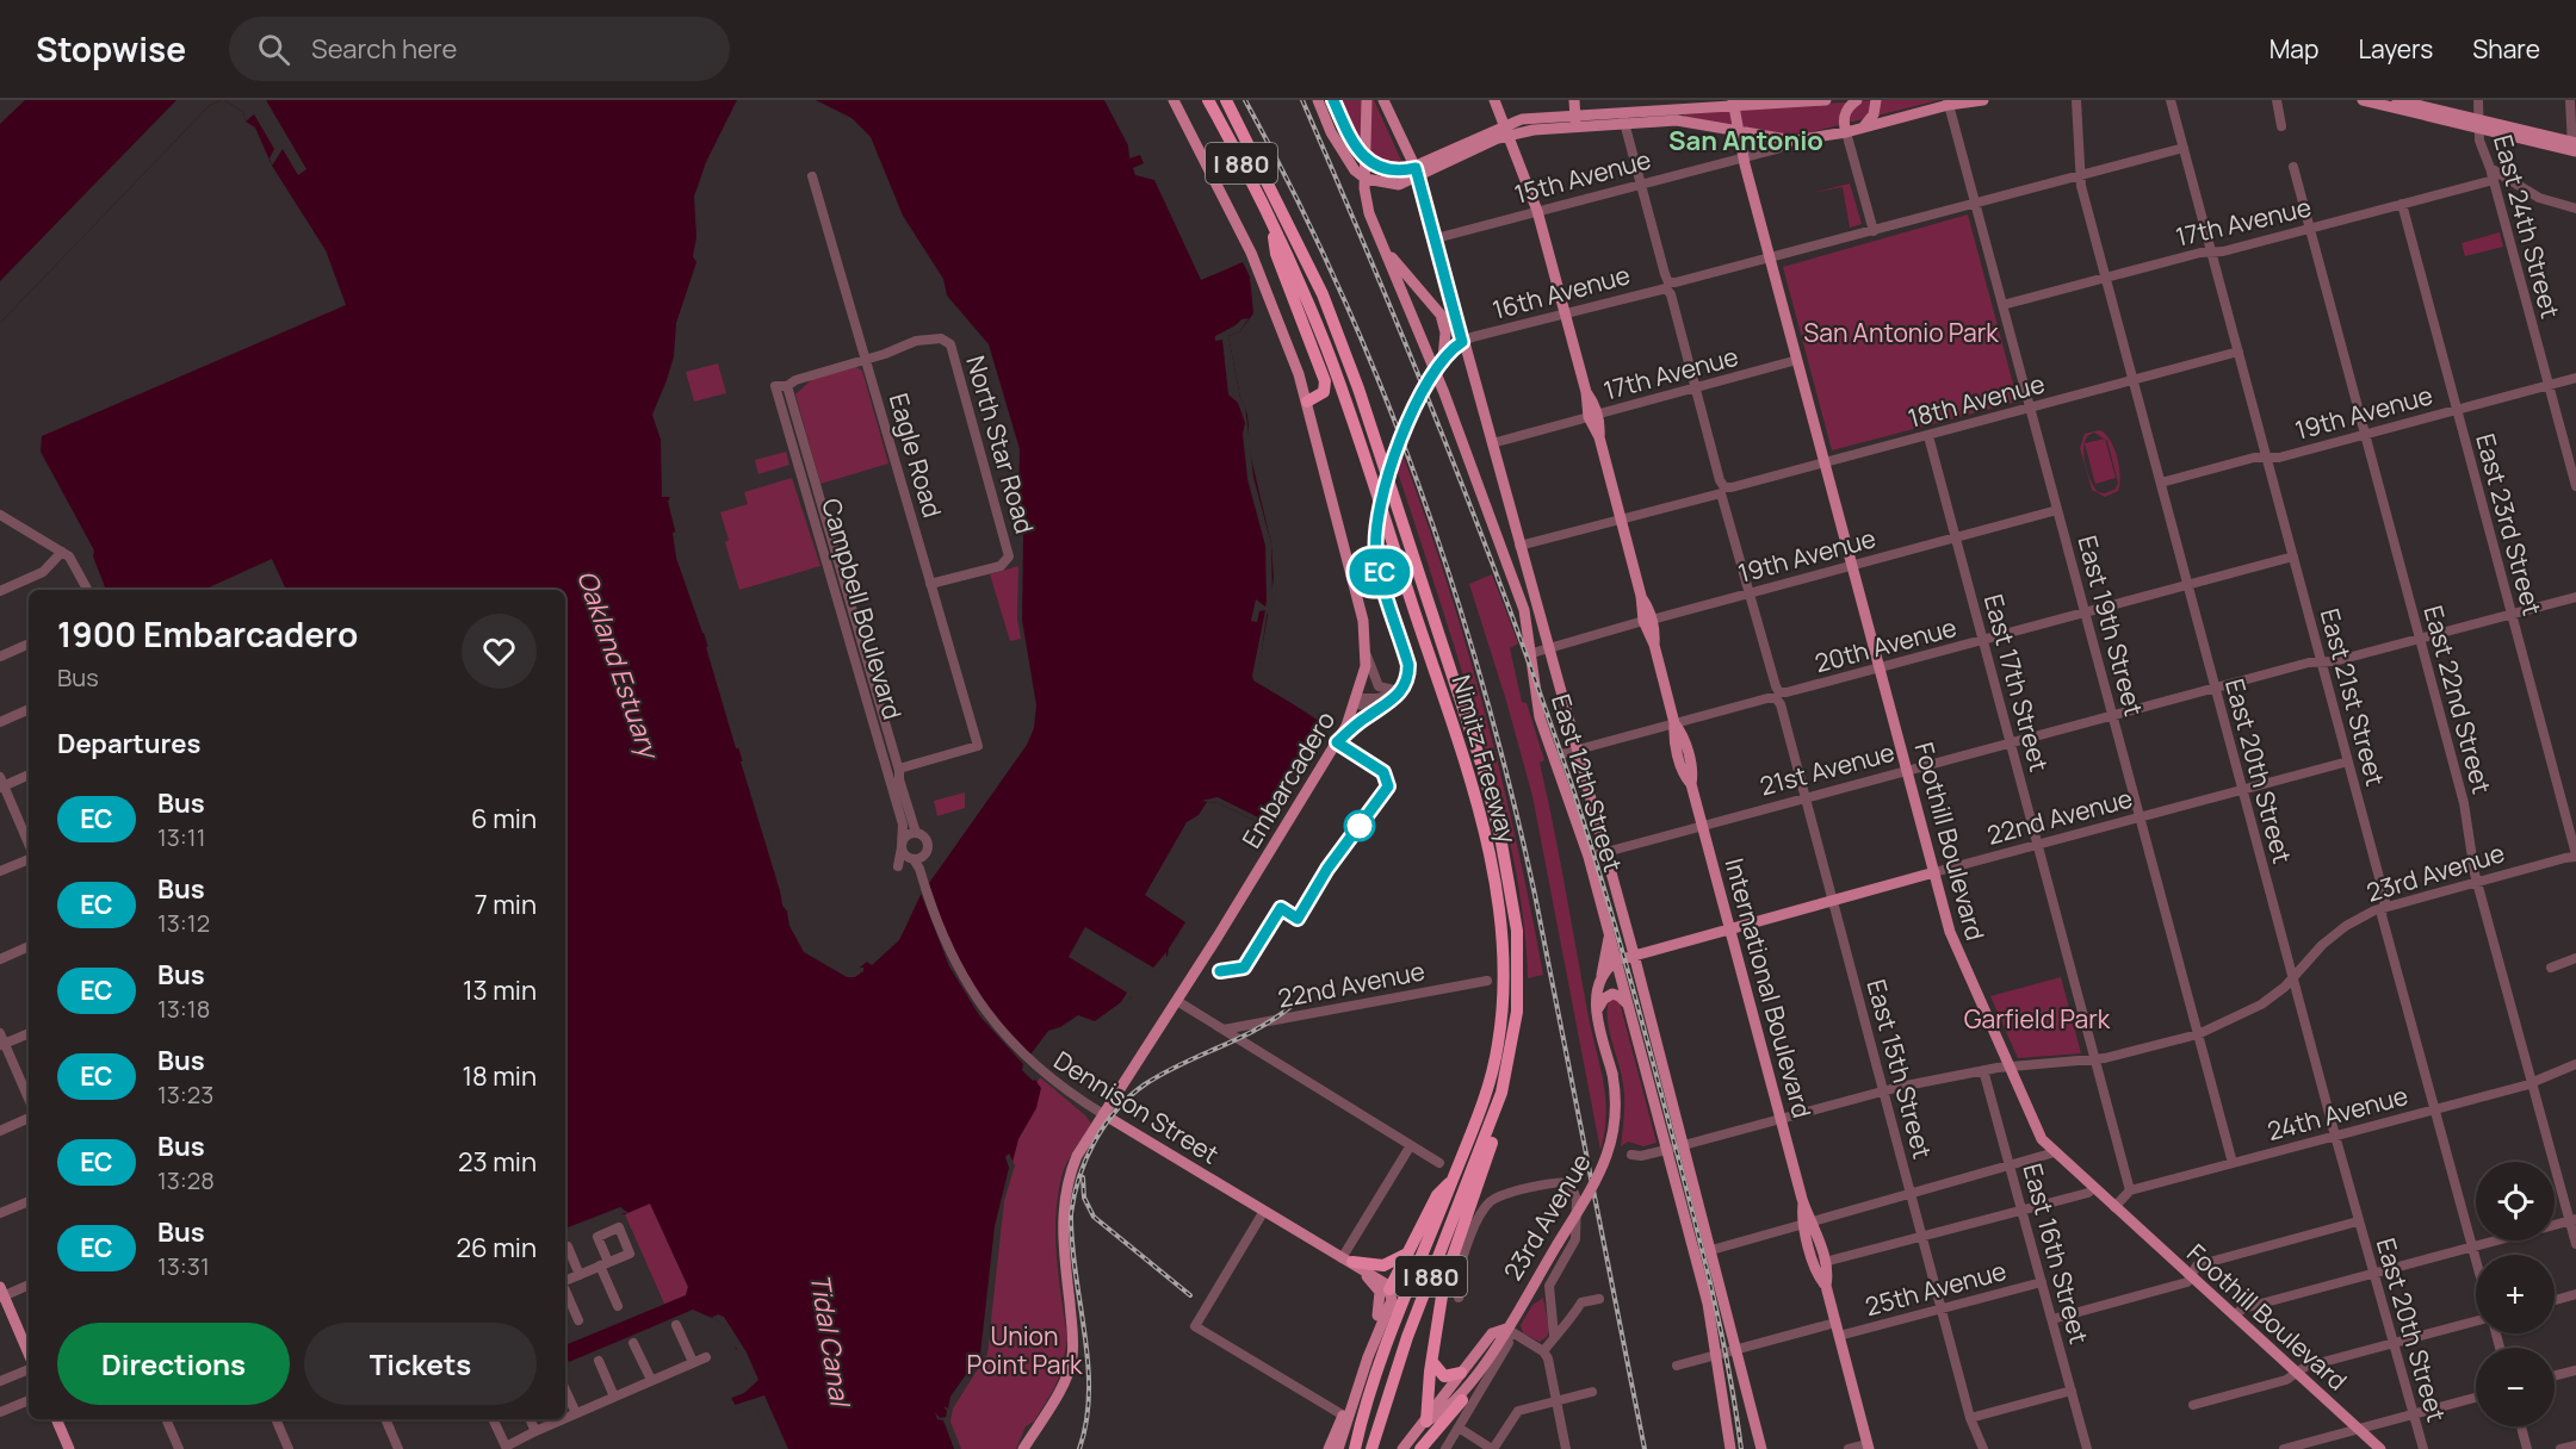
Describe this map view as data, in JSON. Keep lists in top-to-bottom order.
{
  "streets": {
    "highway": ["I 880", "Nimitz Freeway"],
    "main road": [
      "15th Avenue",
      "Embarcadero",
      "East 12th Street",
      "22nd Avenue",
      "Foothill Boulevard",
      "23rd Avenue",
      "International Boulevard",
      "Dennison Street"
    ],
    "street": [
      "17th Avenue",
      "East 24th Street",
      "16th Avenue",
      "18th Avenue",
      "19th Avenue",
      "North Star Road",
      "Eagle Road",
      "East 23rd Street",
      "Campbell Boulevard",
      "East 19th Street",
      "20th Avenue",
      "East 17th Street",
      "East 21st Street",
      "East 22nd Street",
      "21st Avenue",
      "East 20th Street",
      "East 15th Street",
      "24th Avenue",
      "East 16th Street",
      "25th Avenue"
    ]
  },
  "crossings": [
    ["15th Avenue", "East 19th Street"],
    ["15th Avenue", "East 12th Street"],
    ["15th Avenue", "Foothill Boulevard"],
    ["15th Avenue", "International Boulevard"],
    ["15th Avenue", "East 15th Street"],
    ["17th Avenue", "East 24th Street"],
    ["17th Avenue", "East 23rd Street"],
    ["17th Avenue", "East 19th Street"],
    ["17th Avenue", "East 21st Street"],
    ["17th Avenue", "East 22nd Street"],
    ["17th Avenue", "East 20th Street"],
    ["17th Avenue", "East 12th Street"],
    ["17th Avenue", "Foothill Boulevard"],
    ["17th Avenue", "International Boulevard"],
    ["17th Avenue", "East 15th Street"],
    ["East 24th Street", "19th Avenue"],
    ["16th Avenue", "East 19th Street"],
    ["16th Avenue", "East 21st Street"],
    ["16th Avenue", "East 20th Street"],
    ["16th Avenue", "East 12th Street"],
    ["16th Avenue", "Foothill Boulevard"],
    ["16th Avenue", "International Boulevard"],
    ["16th Avenue", "East 15th Street"],
    ["18th Avenue", "East 19th Street"],
    ["18th Avenue", "East 17th Street"],
    ["18th Avenue", "East 21st Street"],
    ["18th Avenue", "East 20th Street"],
    ["18th Avenue", "East 12th Street"],
    ["18th Avenue", "Foothill Boulevard"],
    ["18th Avenue", "International Boulevard"],
    ["18th Avenue", "East 15th Street"],
    ["19th Avenue", "East 23rd Street"],
    ["19th Avenue", "East 19th Street"],
    ["19th Avenue", "East 17th Street"],
    ["19th Avenue", "East 21st Street"],
    ["19th Avenue", "East 22nd Street"],
    ["19th Avenue", "East 20th Street"],
    ["19th Avenue", "East 12th Street"],
    ["19th Avenue", "Foothill Boulevard"],
    ["19th Avenue", "International Boulevard"],
    ["19th Avenue", "East 15th Street"],
    ["North Star Road", "Eagle Road"],
    ["Eagle Road", "Campbell Boulevard"],
    ["East 23rd Street", "21st Avenue"],
    ["East 23rd Street", "23rd Avenue"],
    ["Campbell Boulevard", "Dennison Street"],
    ["East 19th Street", "20th Avenue"],
    ["East 19th Street", "21st Avenue"],
    ["East 19th Street", "22nd Avenue"],
    ["East 19th Street", "23rd Avenue"],
    ["East 19th Street", "24th Avenue"],
    ["20th Avenue", "East 17th Street"],
    ["20th Avenue", "East 21st Street"],
    ["20th Avenue", "East 20th Street"],
    ["20th Avenue", "East 12th Street"],
    ["20th Avenue", "Foothill Boulevard"],
    ["20th Avenue", "International Boulevard"],
    ["20th Avenue", "East 15th Street"],
    ["East 17th Street", "21st Avenue"],
    ["East 17th Street", "22nd Avenue"],
    ["East 17th Street", "23rd Avenue"],
    ["East 17th Street", "24th Avenue"],
    ["East 21st Street", "21st Avenue"],
    ["East 21st Street", "22nd Avenue"],
    ["East 21st Street", "23rd Avenue"],
    ["East 21st Street", "24th Avenue"],
    ["East 22nd Street", "21st Avenue"],
    ["East 22nd Street", "23rd Avenue"],
    ["East 22nd Street", "24th Avenue"],
    ["21st Avenue", "East 20th Street"],
    ["21st Avenue", "East 12th Street"],
    ["21st Avenue", "Foothill Boulevard"],
    ["21st Avenue", "International Boulevard"],
    ["21st Avenue", "East 15th Street"],
    ["East 20th Street", "22nd Avenue"],
    ["East 20th Street", "23rd Avenue"],
    ["East 20th Street", "24th Avenue"],
    ["Embarcadero", "Dennison Street"],
    ["East 12th Street", "22nd Avenue"],
    ["East 12th Street", "23rd Avenue"],
    ["East 12th Street", "25th Avenue"],
    ["22nd Avenue", "Foothill Boulevard"],
    ["22nd Avenue", "International Boulevard"],
    ["22nd Avenue", "East 15th Street"],
    ["Foothill Boulevard", "23rd Avenue"],
    ["23rd Avenue", "International Boulevard"],
    ["23rd Avenue", "East 15th Street"],
    ["23rd Avenue", "East 16th Street"],
    ["International Boulevard", "25th Avenue"],
    ["East 15th Street", "25th Avenue"],
    ["East 16th Street", "25th Avenue"]
  ],
  "districts": ["San Antonio"],
  "water": ["Oakland Estuary", "Tidal Canal"],
  "parks": ["San Antonio Park", "Garfield Park", "Union Point Park"],
  "lines": ["bus line EC"],
  "page": {
    "header": "Stopwise",
    "search": "Search here",
    "nav": ["Map", "Layers", "Share"],
    "on_map": "EC",
    "heading": [
      ["1900 Embarcadero", "Bus"],
      "Departures"
    ],
    "list": [
      {
        "mark": "EC",
        "name": "Bus",
        "note": "13:11",
        "value": "6 min"
      },
      {
        "mark": "EC",
        "name": "Bus",
        "note": "13:12",
        "value": "7 min"
      },
      {
        "mark": "EC",
        "name": "Bus",
        "note": "13:18",
        "value": "13 min"
      },
      {
        "mark": "EC",
        "name": "Bus",
        "note": "13:23",
        "value": "18 min"
      },
      {
        "mark": "EC",
        "name": "Bus",
        "note": "13:28",
        "value": "23 min"
      },
      {
        "mark": "EC",
        "name": "Bus",
        "note": "13:31",
        "value": "26 min"
      }
    ],
    "map_buttons": ["+", "−"],
    "buttons": ["Directions", "Tickets"]
  }
}
